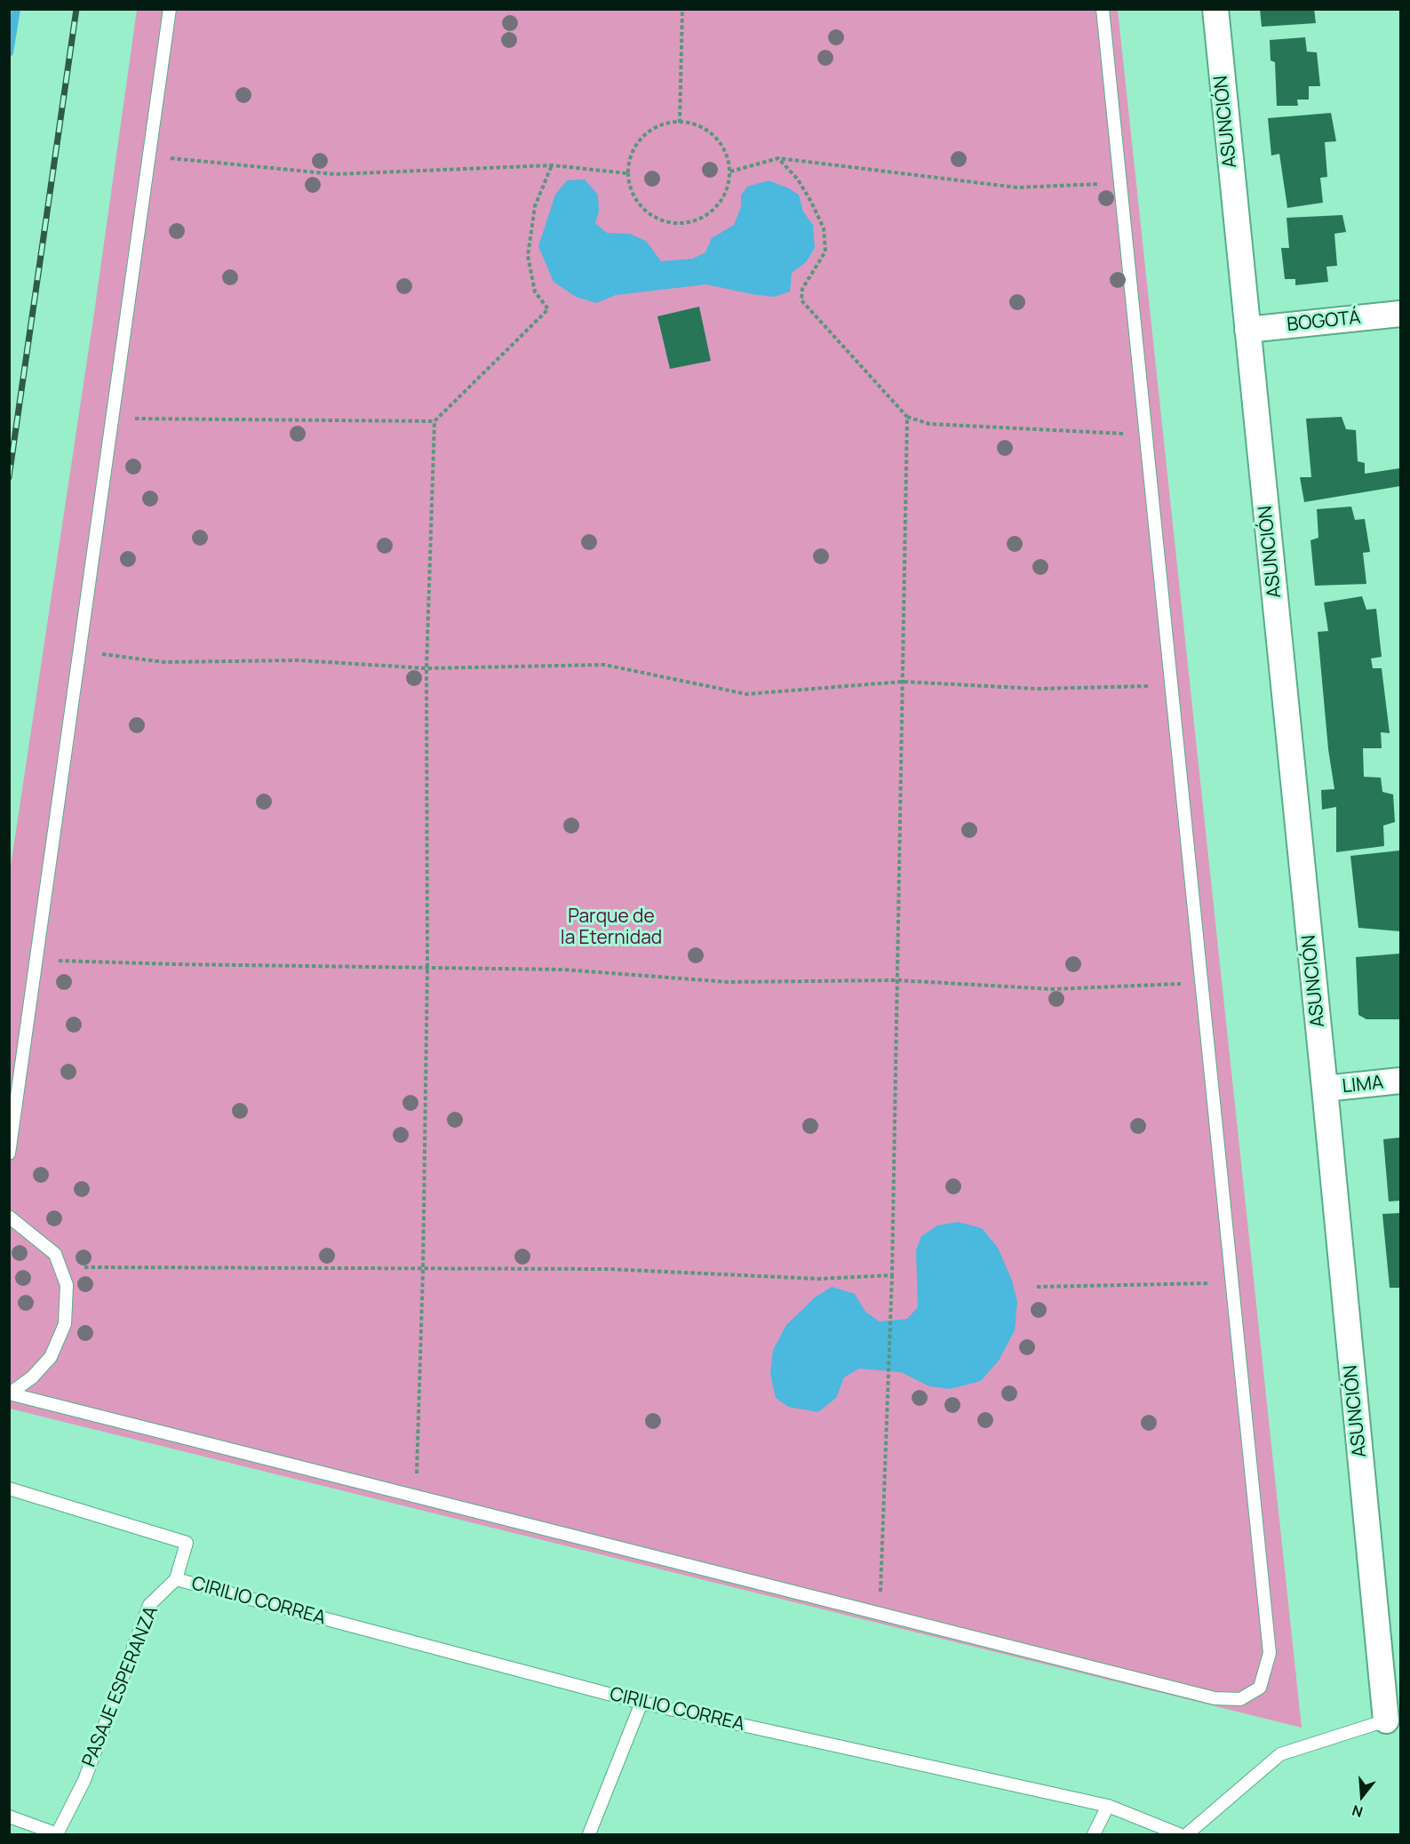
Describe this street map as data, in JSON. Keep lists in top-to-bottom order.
{
  "streets": {
    "street": ["ASUNCIÓN", "BOGOTÁ", "LIMA"],
    "lane": ["CIRILIO CORREA", "PASAJE ESPERANZA"]
  },
  "crossings": [
    ["ASUNCIÓN", "BOGOTÁ"],
    ["ASUNCIÓN", "LIMA"],
    ["CIRILIO CORREA", "PASAJE ESPERANZA"]
  ],
  "parks": ["Parque de la Eternidad"],
  "north": "bottom"
}
